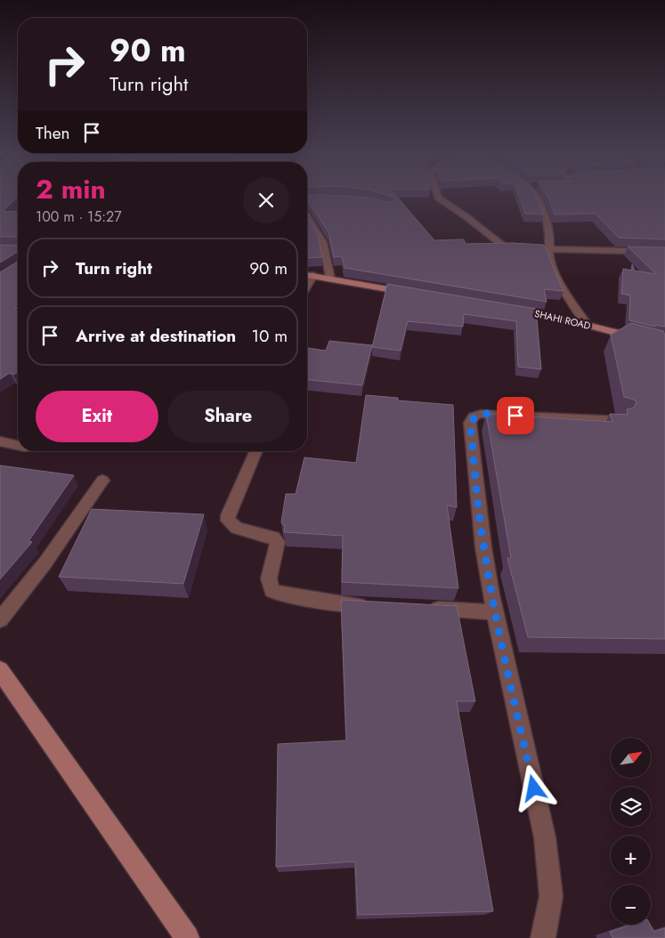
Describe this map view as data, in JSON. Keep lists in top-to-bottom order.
{
  "streets": {
    "street": ["SHAHI ROAD"]
  },
  "north": "top right",
  "page": {
    "turn": ["90 m", "Turn right"],
    "then": "Then",
    "heading": ["2 min", "100 m · 15:27"],
    "list": [
      {
        "name": "Turn right",
        "value": "90 m"
      },
      {
        "name": "Arrive at destination",
        "value": "10 m"
      }
    ],
    "buttons": ["Exit", "Share"],
    "map_buttons": ["+", "−"]
  }
}
